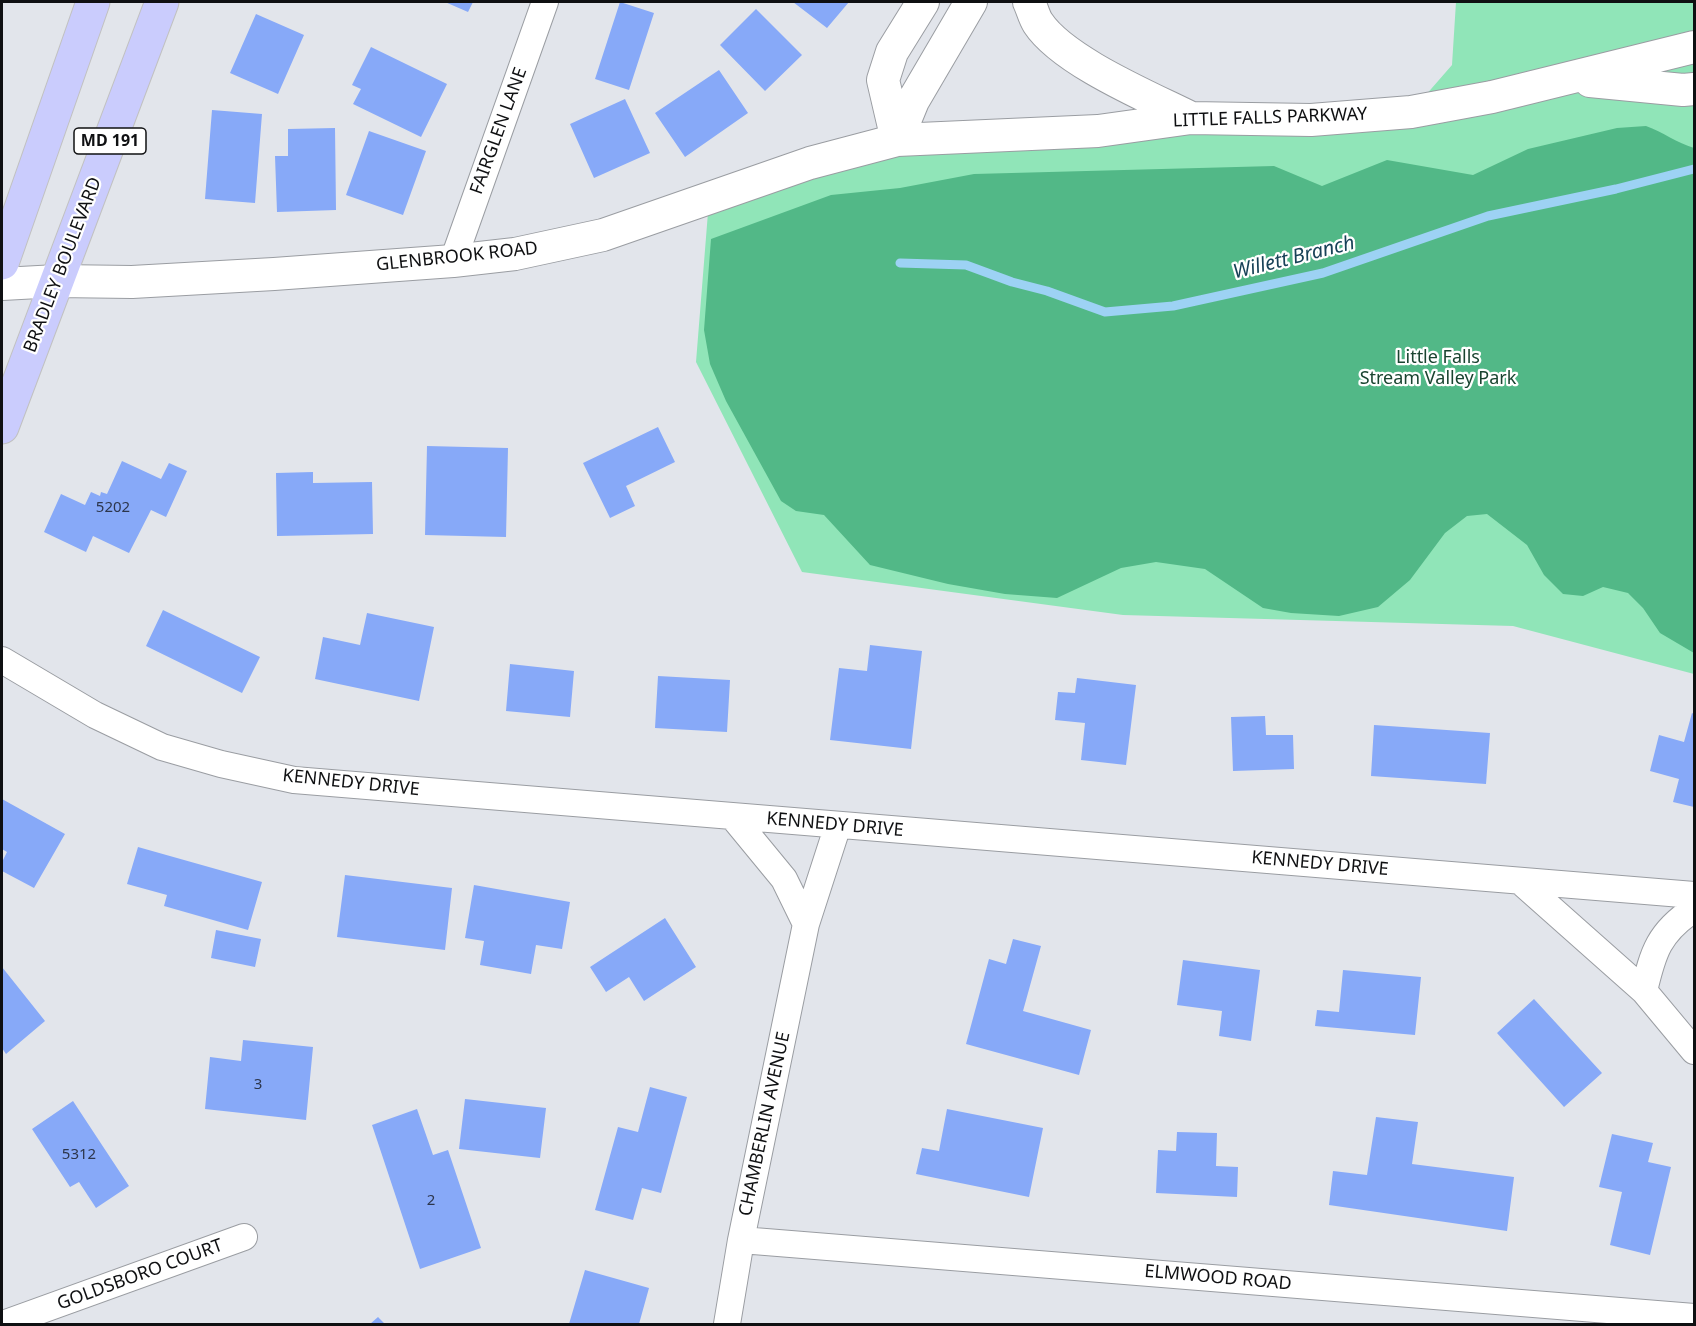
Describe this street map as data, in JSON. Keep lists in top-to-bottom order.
{
  "streets": {
    "main road": ["MD 191", "BRADLEY BOULEVARD"],
    "street": [
      "LITTLE FALLS PARKWAY",
      "FAIRGLEN LANE",
      "GLENBROOK ROAD",
      "KENNEDY DRIVE",
      "CHAMBERLIN AVENUE",
      "GOLDSBORO COURT",
      "ELMWOOD ROAD"
    ]
  },
  "crossings": [
    ["LITTLE FALLS PARKWAY", "GLENBROOK ROAD"],
    ["FAIRGLEN LANE", "GLENBROOK ROAD"],
    ["GLENBROOK ROAD", "BRADLEY BOULEVARD"],
    ["KENNEDY DRIVE", "CHAMBERLIN AVENUE"],
    ["CHAMBERLIN AVENUE", "ELMWOOD ROAD"]
  ],
  "water": ["Willett Branch"],
  "parks": ["Little Falls Stream Valley Park"],
  "house_numbers": [
    "5202",
    "3",
    "5312",
    "2"
  ]
}
